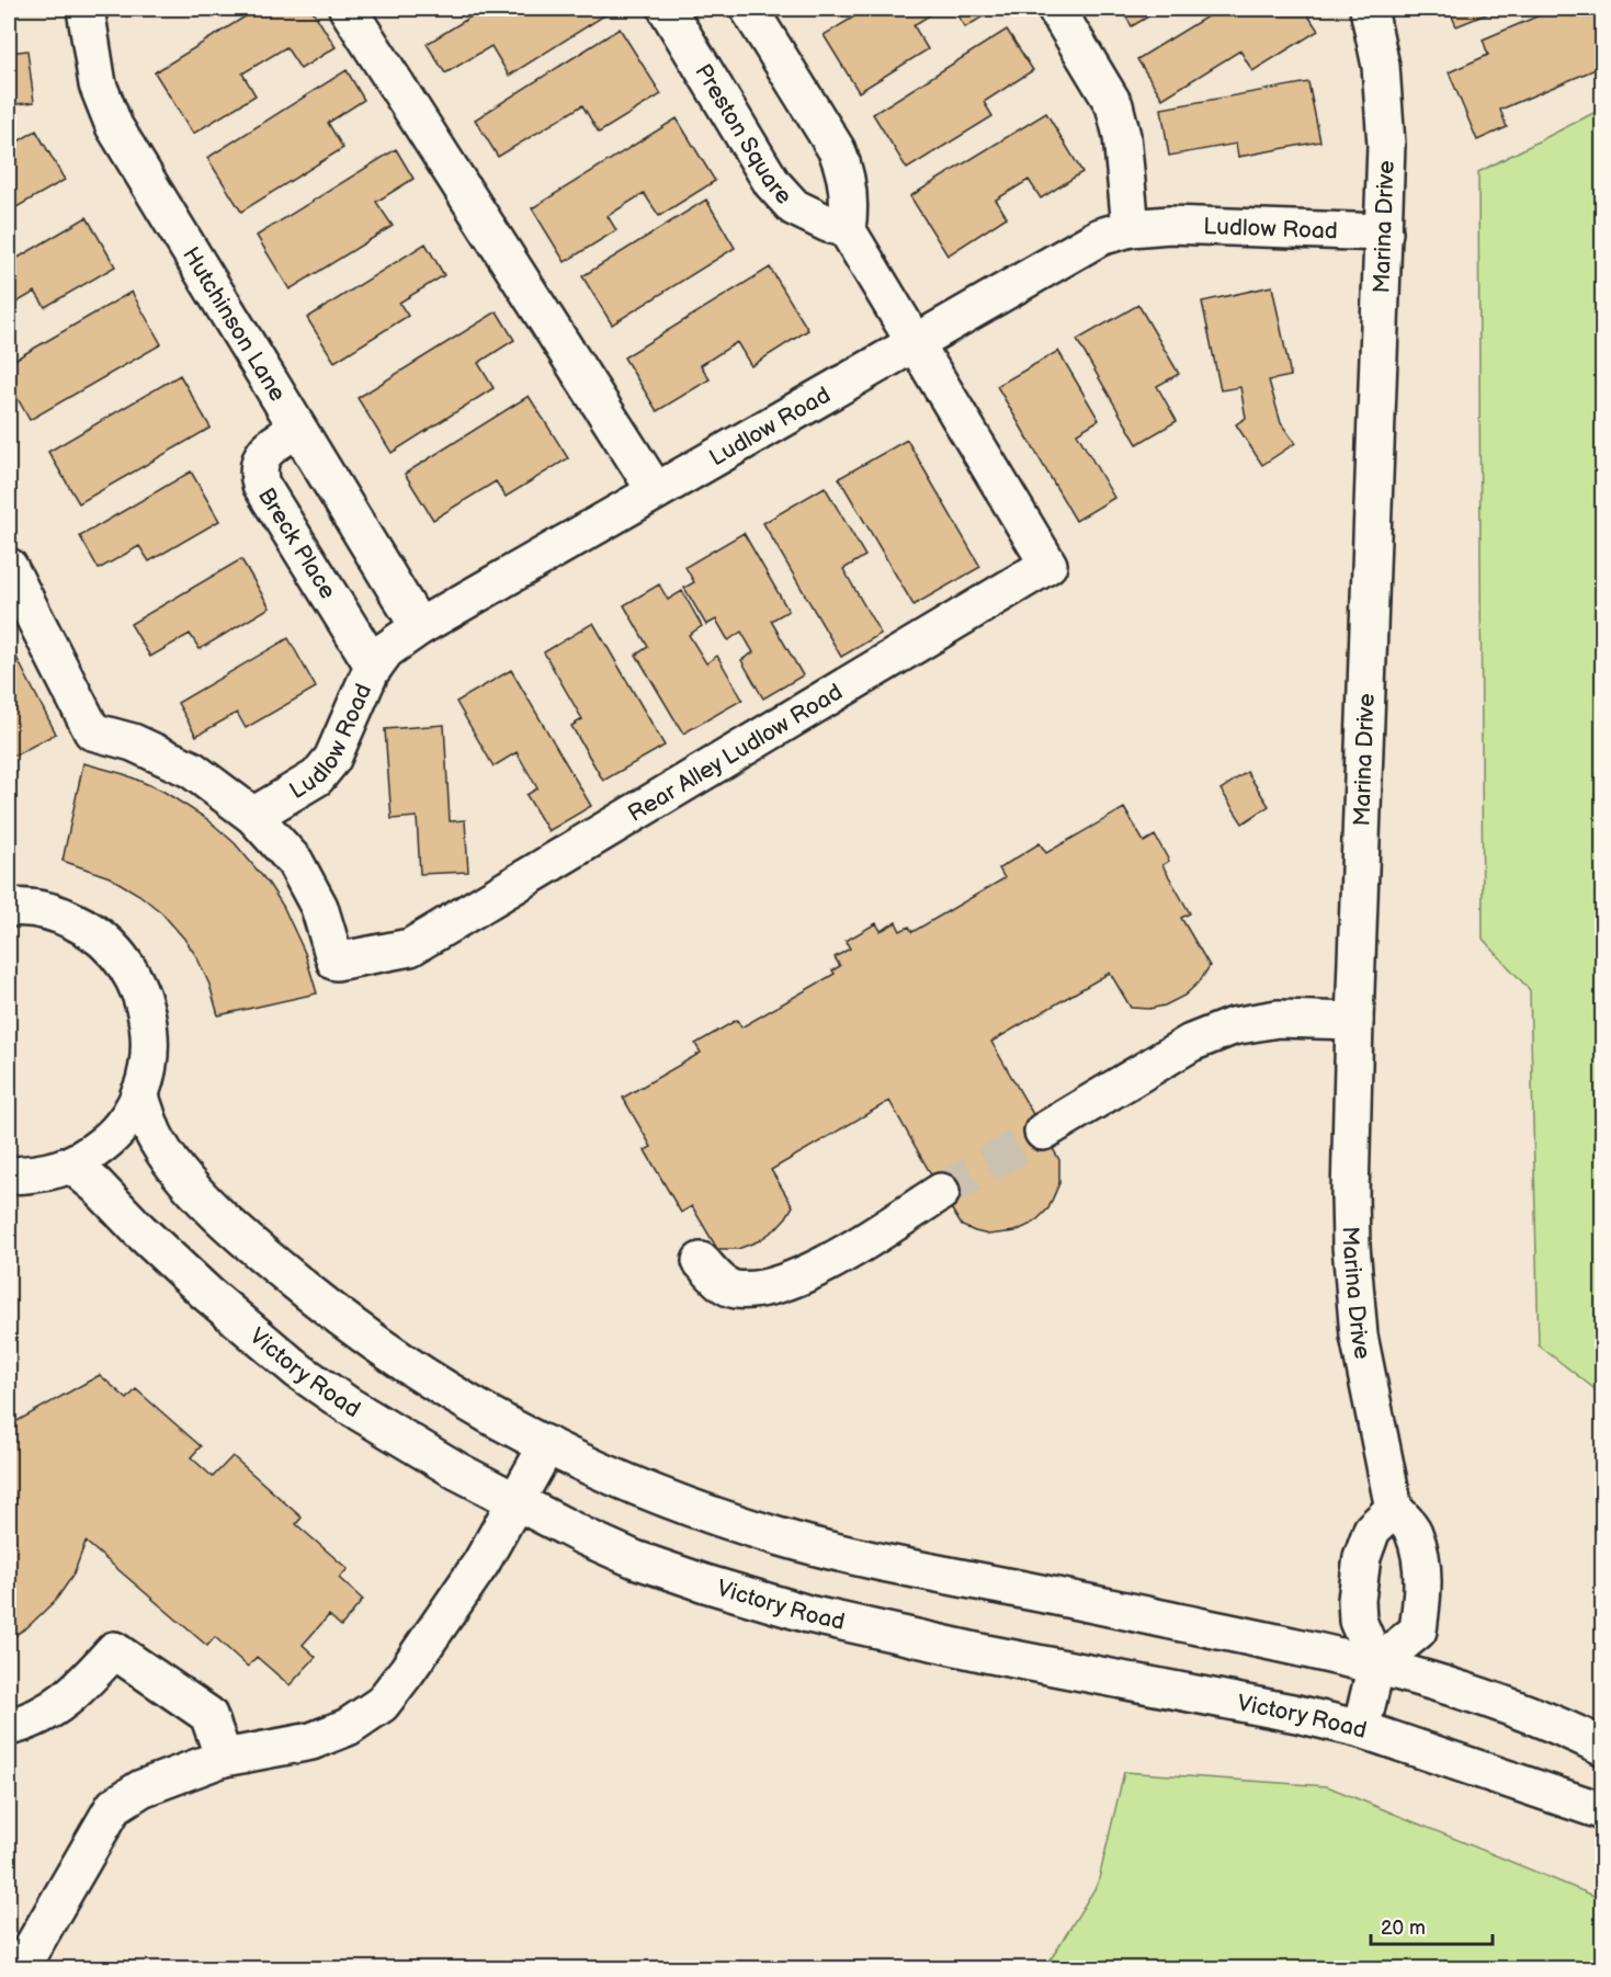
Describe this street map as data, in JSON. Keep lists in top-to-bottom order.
{
  "streets": {
    "street": [
      "Preston Square",
      "Marina Drive",
      "Ludlow Road",
      "Hutchinson Lane",
      "Breck Place",
      "Rear Alley Ludlow Road",
      "Victory Road"
    ]
  },
  "crossings": [
    ["Marina Drive", "Ludlow Road"],
    ["Ludlow Road", "Hutchinson Lane"],
    ["Ludlow Road", "Breck Place"],
    ["Ludlow Road", "Rear Alley Ludlow Road"],
    ["Hutchinson Lane", "Breck Place"]
  ],
  "scale_bar": "20 m"
}
